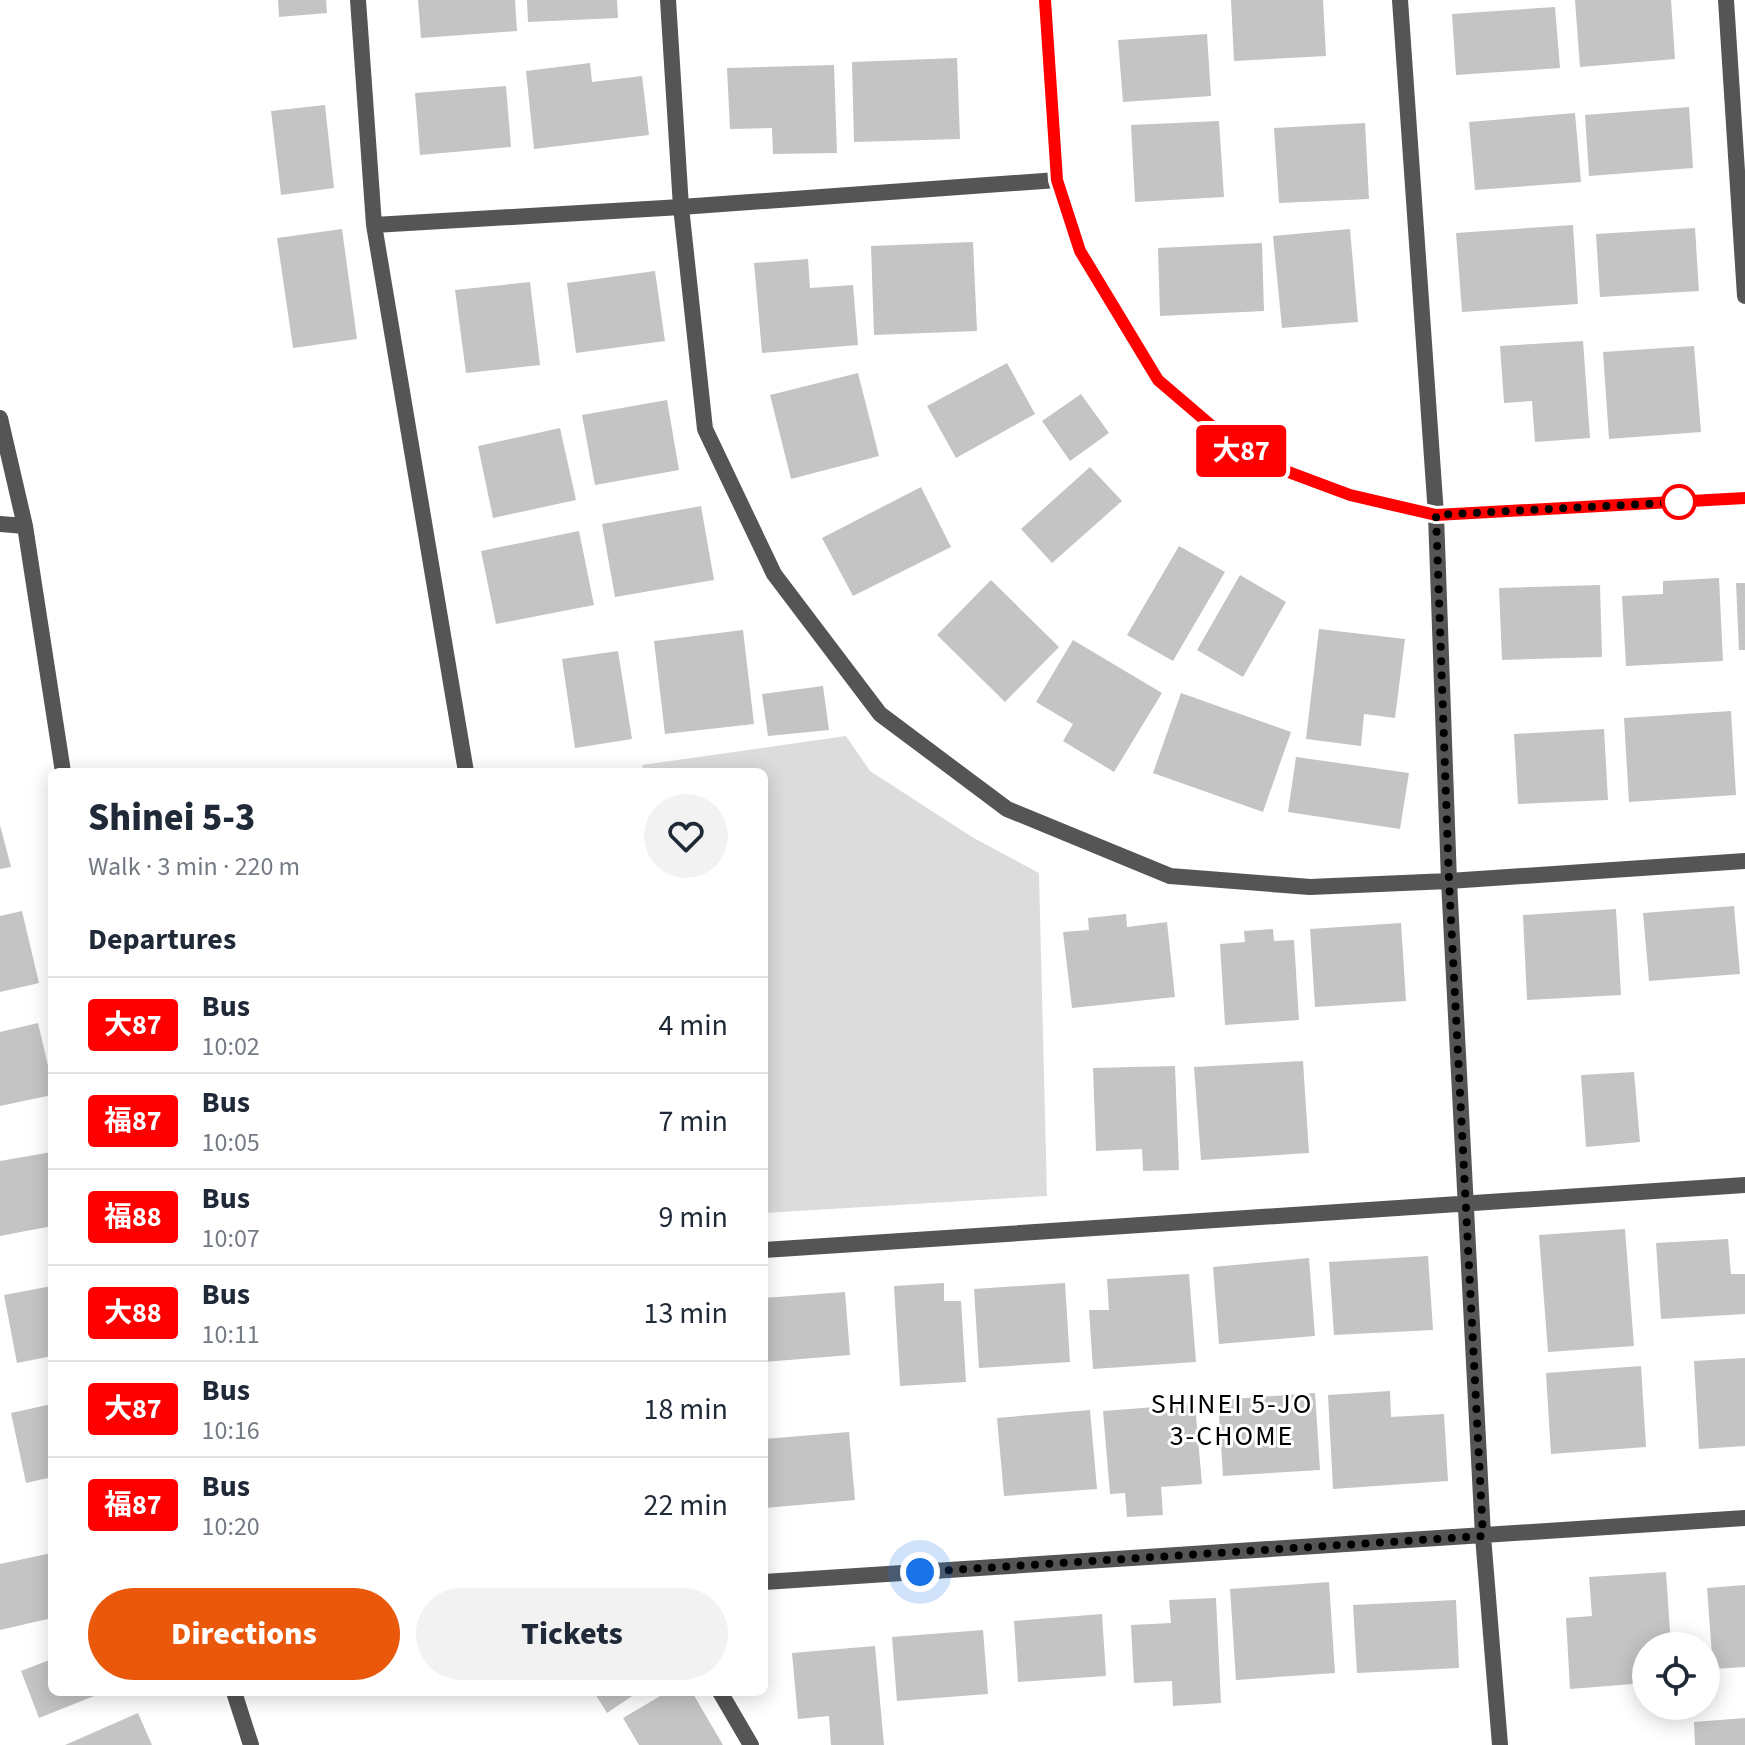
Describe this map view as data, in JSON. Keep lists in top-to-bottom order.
{
  "districts": ["SHINEI 5-JO 3-CHOME"],
  "lines": ["bus line 大87"],
  "page": {
    "on_map": "大87",
    "heading": [
      ["Shinei 5-3", "Walk · 3 min · 220 m"],
      "Departures"
    ],
    "list": [
      {
        "mark": "大87",
        "name": "Bus",
        "note": "10:02",
        "value": "4 min"
      },
      {
        "mark": "福87",
        "name": "Bus",
        "note": "10:05",
        "value": "7 min"
      },
      {
        "mark": "福88",
        "name": "Bus",
        "note": "10:07",
        "value": "9 min"
      },
      {
        "mark": "大88",
        "name": "Bus",
        "note": "10:11",
        "value": "13 min"
      },
      {
        "mark": "大87",
        "name": "Bus",
        "note": "10:16",
        "value": "18 min"
      },
      {
        "mark": "福87",
        "name": "Bus",
        "note": "10:20",
        "value": "22 min"
      }
    ],
    "buttons": ["Directions", "Tickets"]
  }
}
